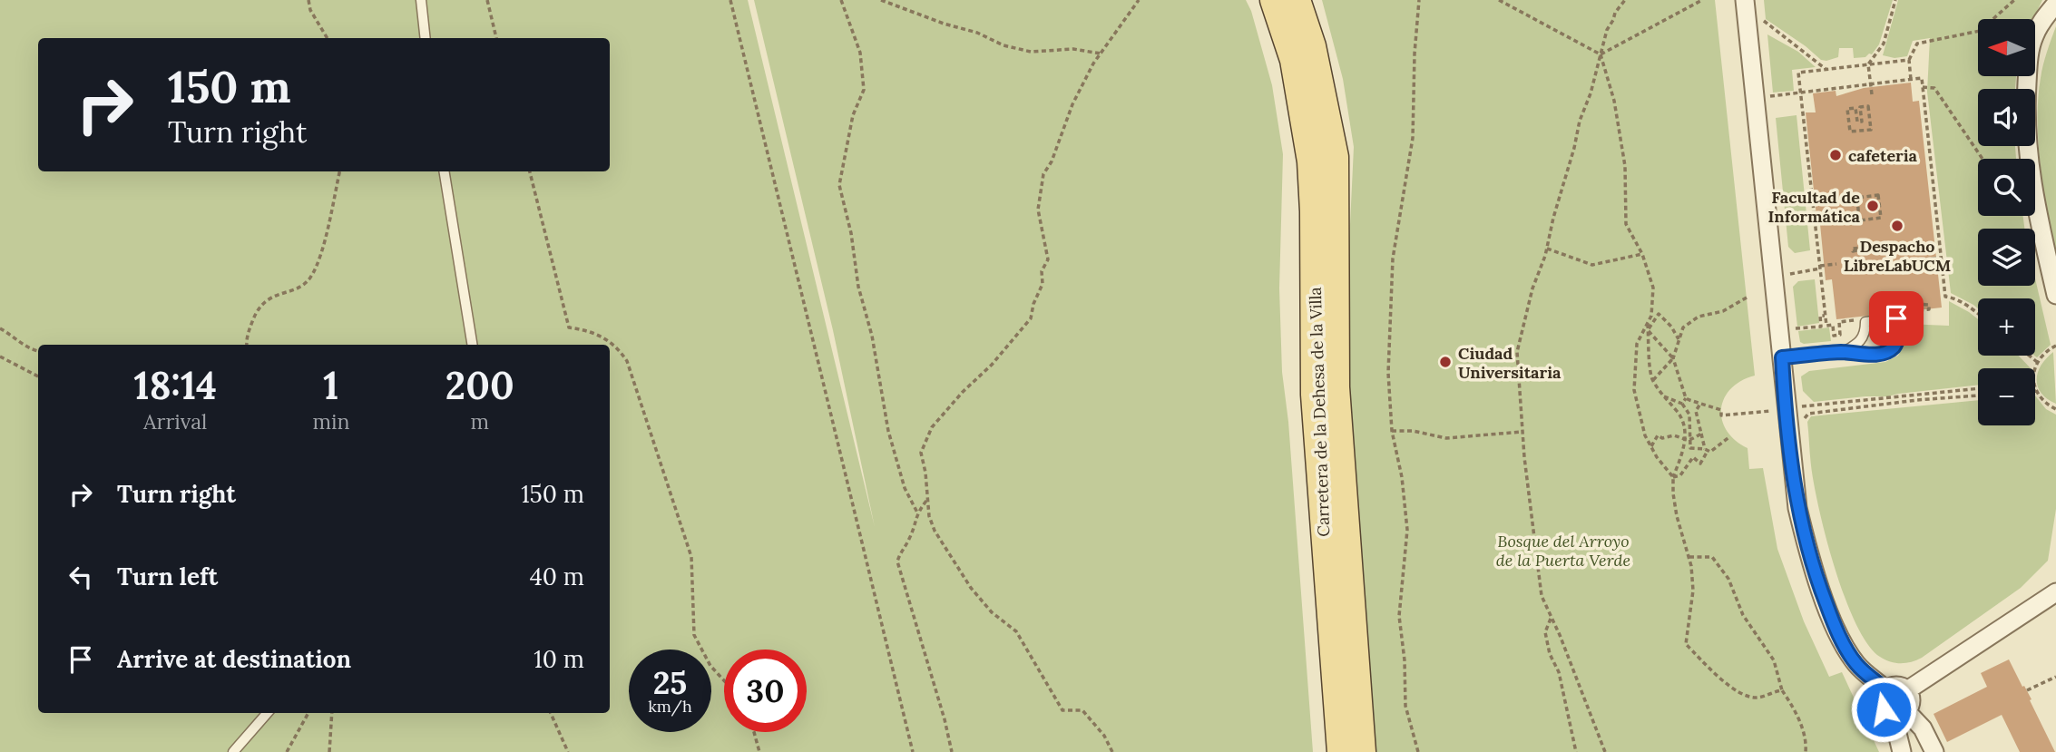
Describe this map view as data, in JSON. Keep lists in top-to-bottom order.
{
  "streets": {
    "main road": ["Carretera de la Dehesa de la Villa"]
  },
  "parks": ["Bosque del Arroyo de la Puerta Verde"],
  "places": [
    "cafeteria",
    "Facultad de Informática",
    "Despacho LibreLabUCM",
    "Ciudad Universitaria"
  ],
  "north": "left",
  "page": {
    "map_buttons": ["+", "−"],
    "turn": ["150 m", "Turn right"],
    "eta": [
      "18:14",
      "Arrival",
      "1",
      "min",
      "200",
      "m"
    ],
    "list": [
      {
        "name": "Turn right",
        "value": "150 m"
      },
      {
        "name": "Turn left",
        "value": "40 m"
      },
      {
        "name": "Arrive at destination",
        "value": "10 m"
      }
    ],
    "speed": "25 km/h",
    "limit": "30"
  }
}
